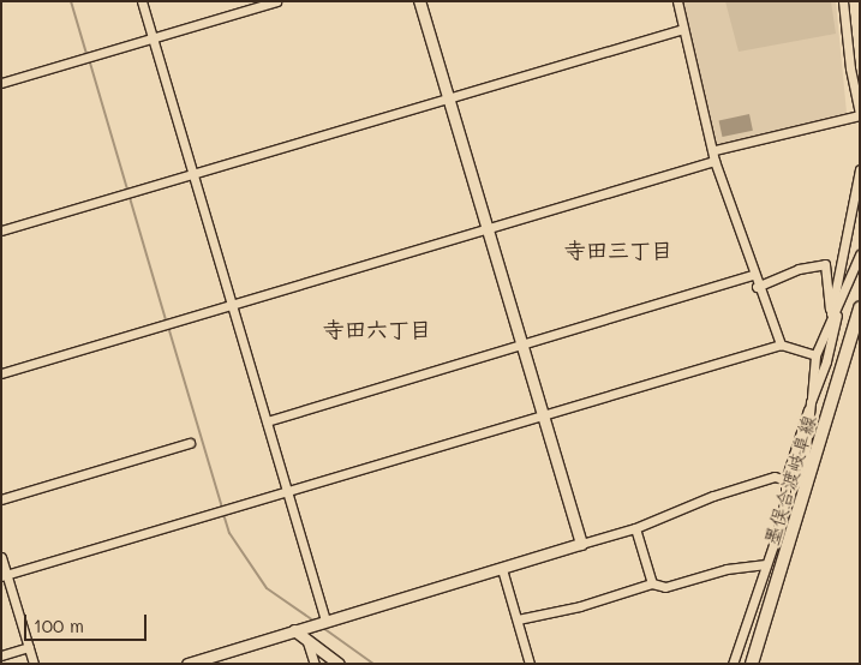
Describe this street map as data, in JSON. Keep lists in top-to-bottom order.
{
  "streets": {
    "main road": ["墨俣合渡岐阜線"]
  },
  "districts": ["寺田三丁目", "寺田六丁目"],
  "scale_bar": "100 m"
}
